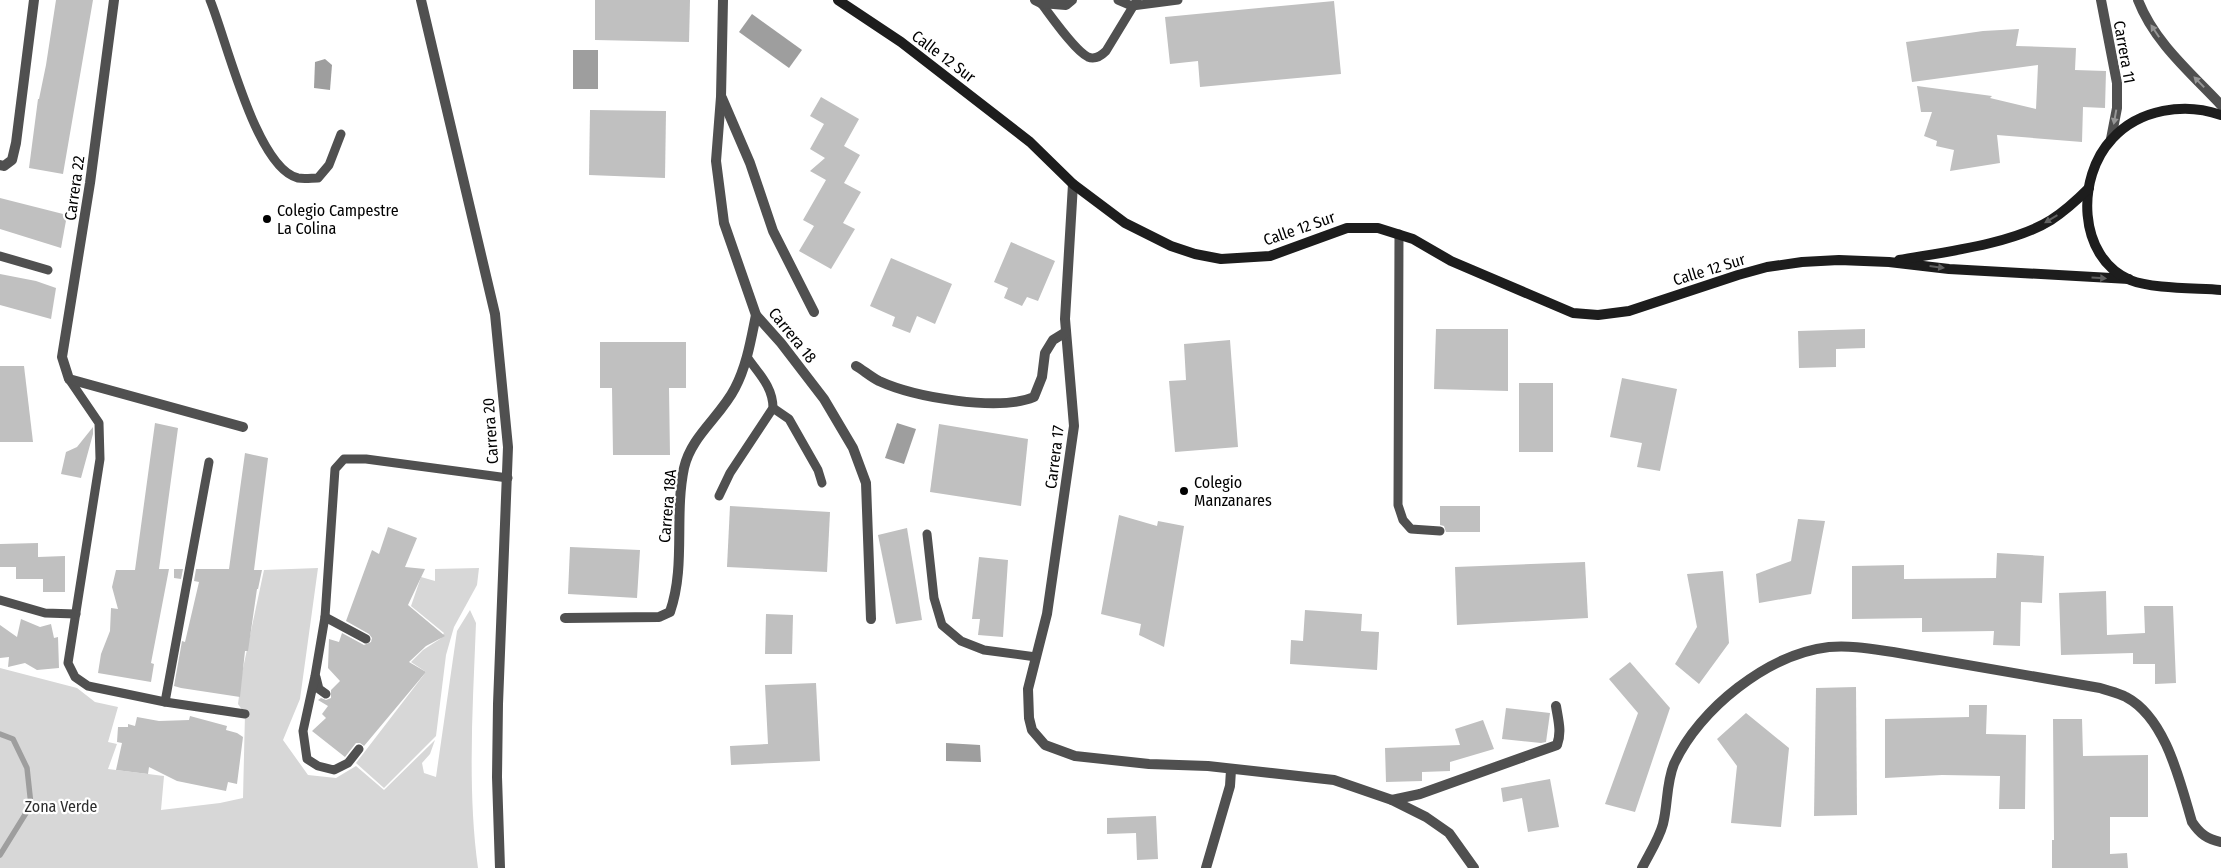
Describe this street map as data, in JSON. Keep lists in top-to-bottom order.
{
  "streets": {
    "main road": ["Calle 12 Sur"],
    "street": [
      "Carrera 11",
      "Carrera 22",
      "Carrera 18",
      "Carrera 20",
      "Carrera 17",
      "Carrera 18A"
    ]
  },
  "crossings": [
    ["Calle 12 Sur", "Carrera 17"],
    ["Carrera 18", "Carrera 18A"]
  ],
  "parks": ["Zona Verde"],
  "places": ["Colegio Campestre La Colina", "Colegio Manzanares"]
}
